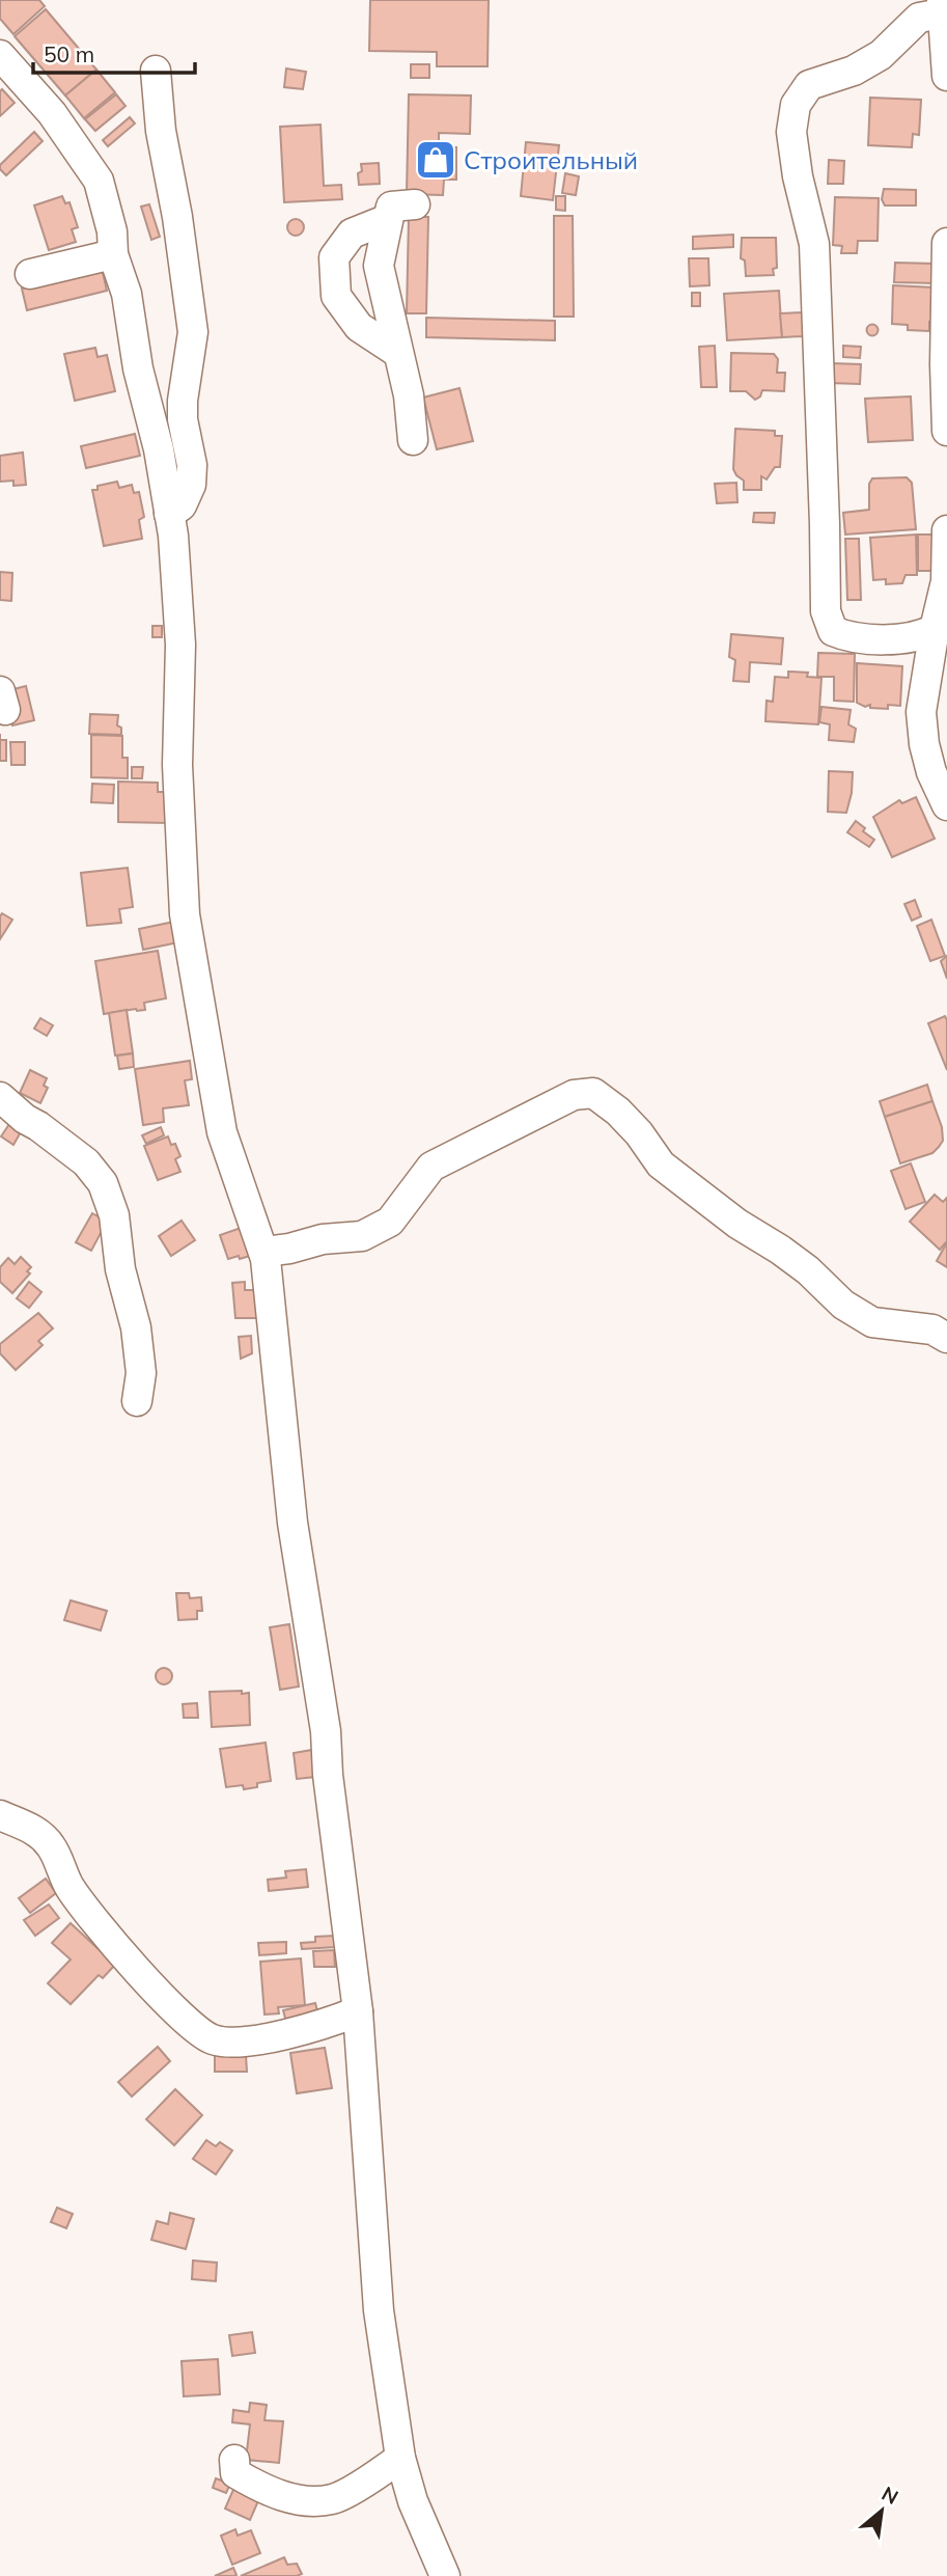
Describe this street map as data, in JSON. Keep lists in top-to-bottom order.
{
  "places": {
    "shop": ["Строительный"]
  },
  "scale_bar": "50 m",
  "north": "top right"
}
